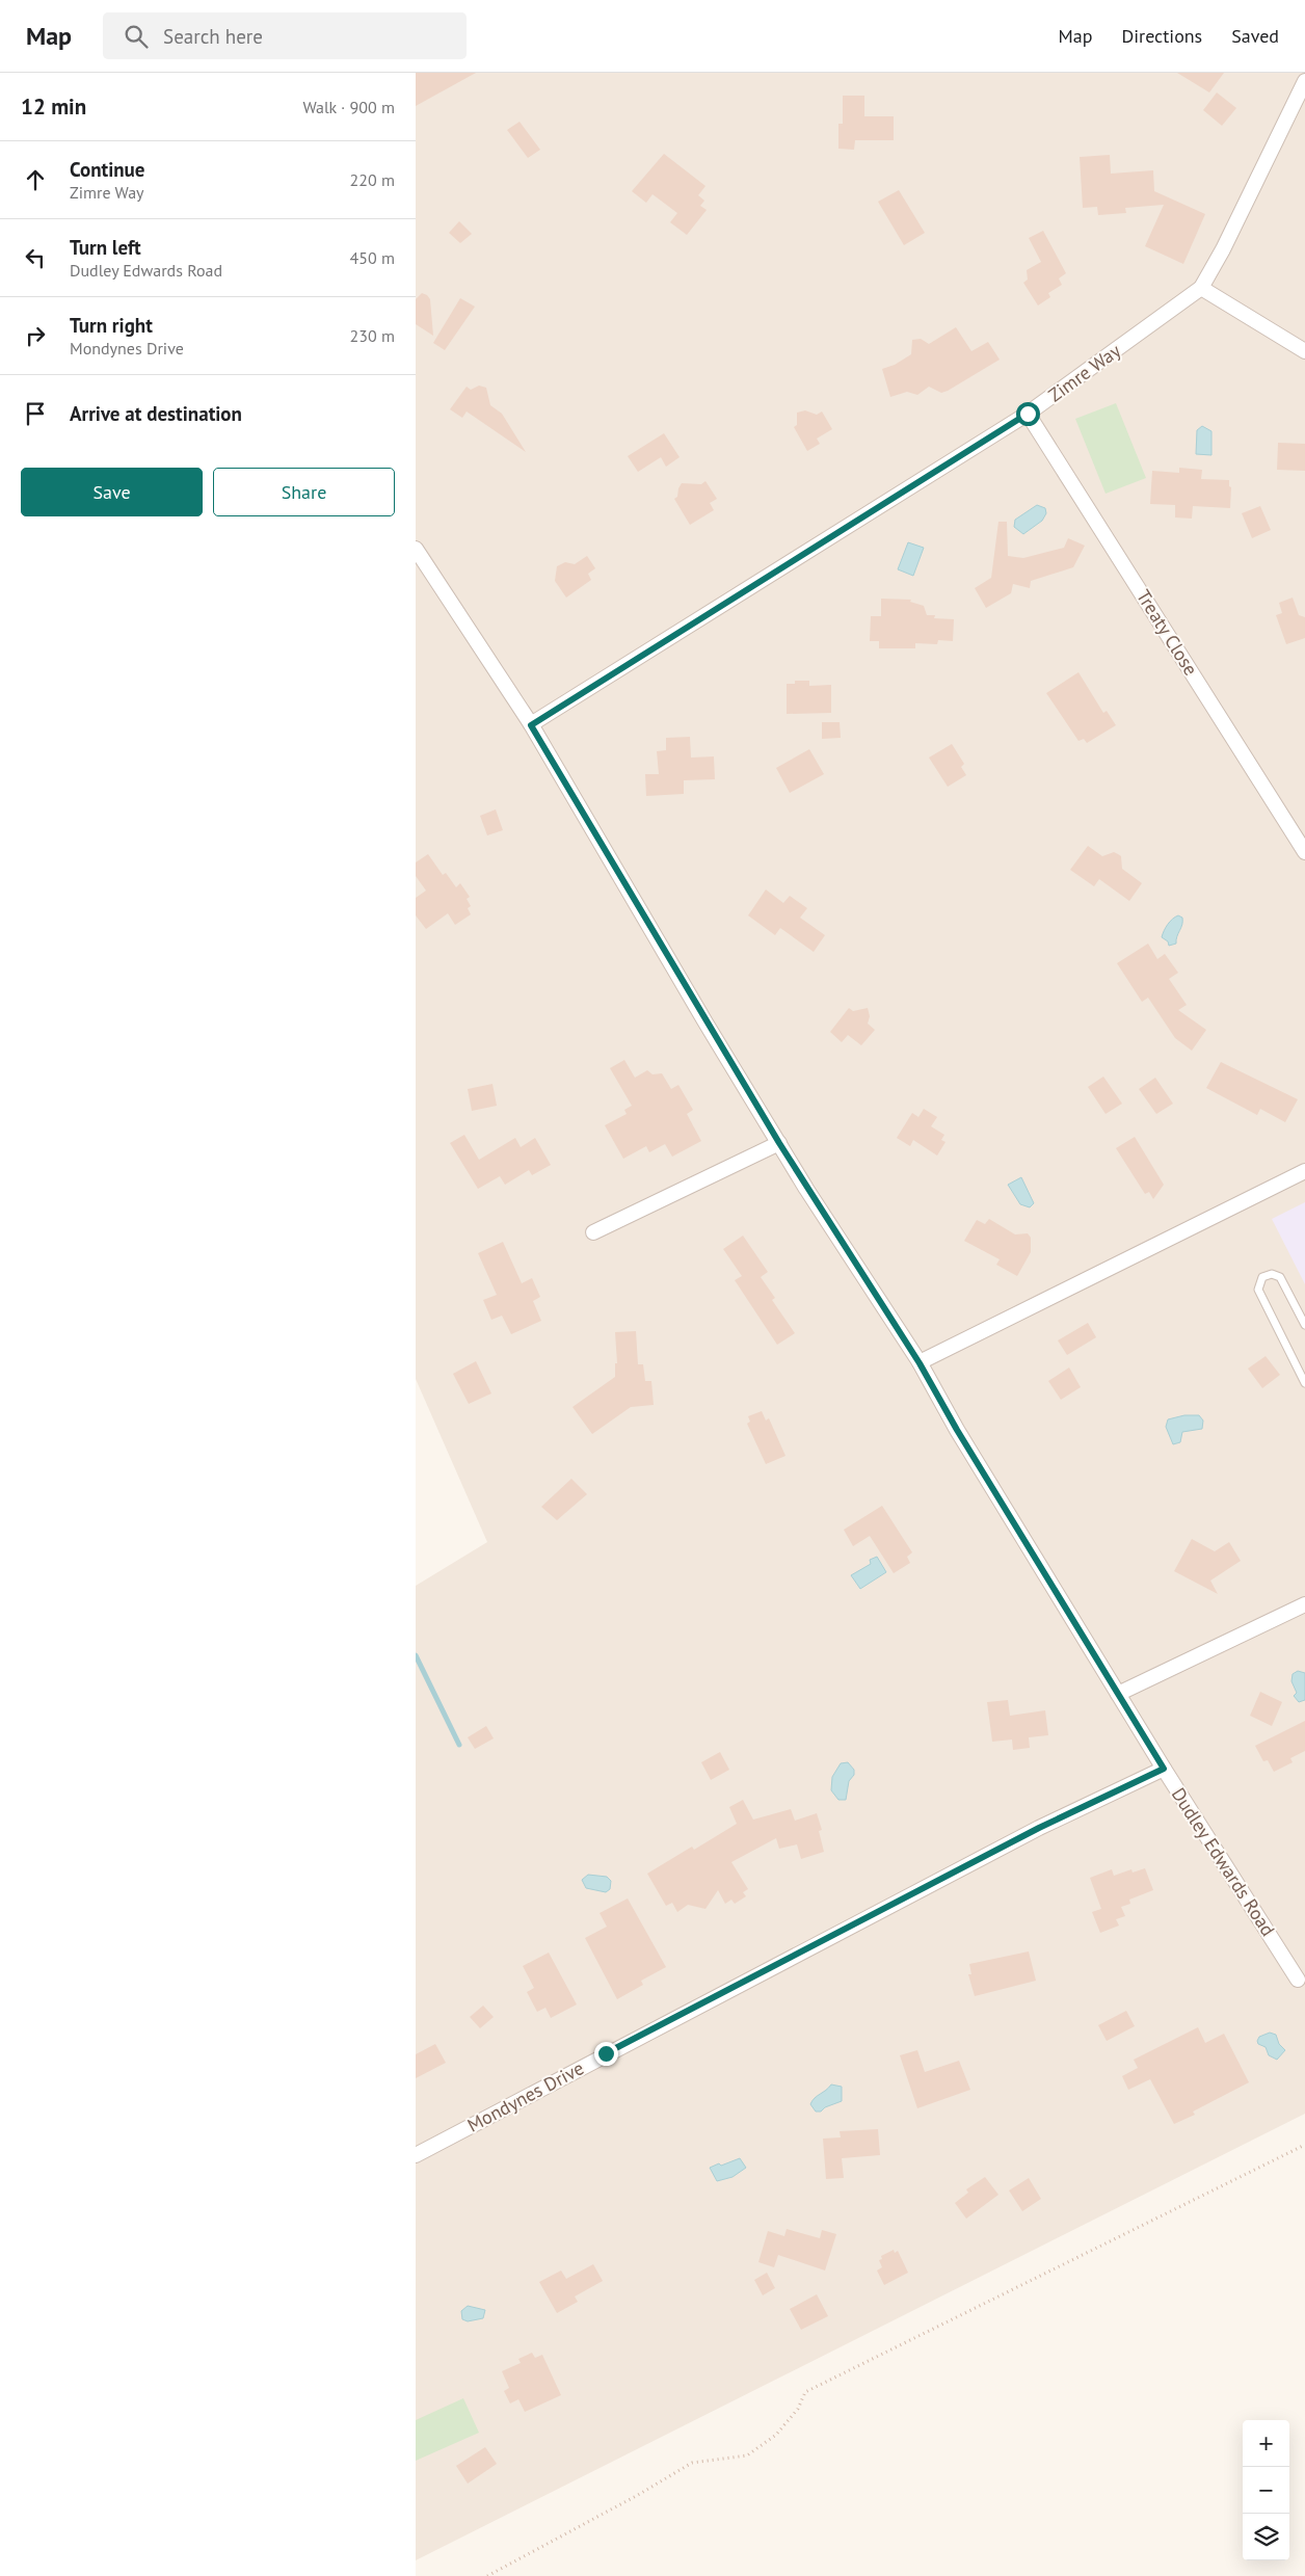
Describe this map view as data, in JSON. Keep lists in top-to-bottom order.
{
  "streets": {
    "street": [
      "Zimre Way",
      "Treaty Close",
      "Dudley Edwards Road",
      "Mondynes Drive"
    ]
  },
  "crossings": [
    ["Zimre Way", "Treaty Close"],
    ["Zimre Way", "Dudley Edwards Road"],
    ["Dudley Edwards Road", "Mondynes Drive"]
  ],
  "page": {
    "header": "Map",
    "search": "Search here",
    "nav": ["Map", "Directions", "Saved"],
    "heading": ["12 min", "Walk · 900 m"],
    "list": [
      ["Continue", "Zimre Way", "220 m"],
      ["Turn left", "Dudley Edwards Road", "450 m"],
      ["Turn right", "Mondynes Drive", "230 m"],
      "Arrive at destination"
    ],
    "buttons": ["Save", "Share"],
    "map_buttons": ["+", "−"]
  }
}
